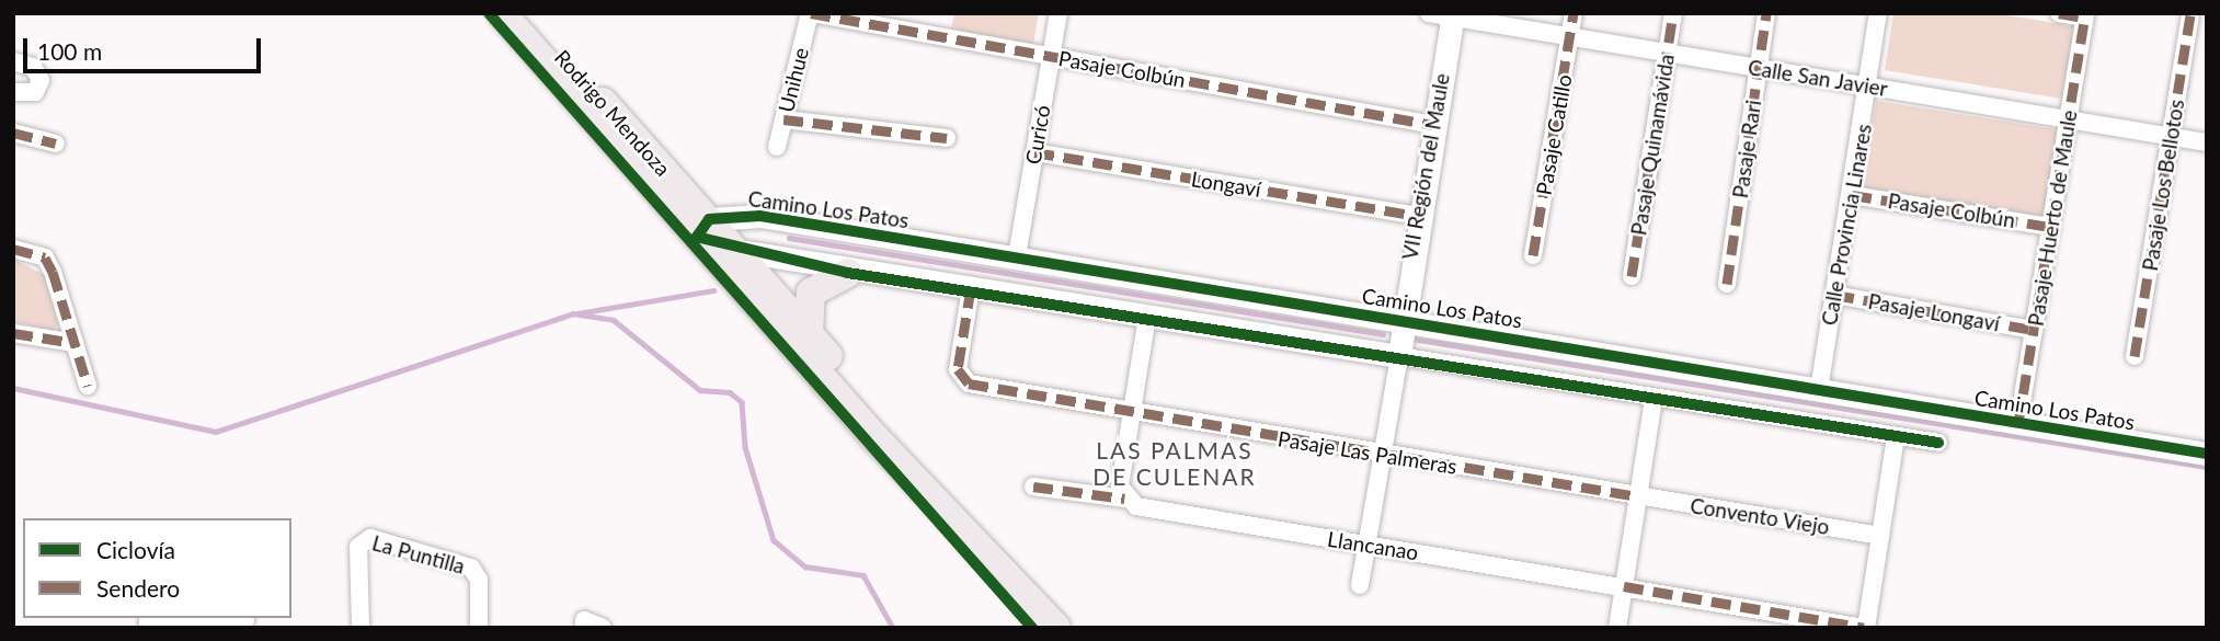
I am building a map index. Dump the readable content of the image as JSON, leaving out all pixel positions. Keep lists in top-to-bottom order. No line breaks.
{"streets":{"main road":["Rodrigo Mendoza"],"street":["Pasaje Colbún","Calle San Javier","Unihue","Curicó","Pasaje Catillo","Pasaje Quinamávida","Pasaje Rari","VII Región del Maule","Longaví","Pasaje Los Bellotos","Camino Los Patos","Pasaje Huerto de Maule","Calle Provincia Linares","Pasaje Longaví","Pasaje Las Palmeras","Convento Viejo","Llancanao","La Puntilla"]},"crossings":[["Pasaje Colbún","Unihue"],["Pasaje Colbún","Curicó"],["Pasaje Colbún","VII Región del Maule"],["Pasaje Colbún","Pasaje Huerto de Maule"],["Pasaje Colbún","Calle Provincia Linares"],["Calle San Javier","Pasaje Catillo"],["Calle San Javier","Pasaje Quinamávida"],["Calle San Javier","Pasaje Rari"],["Calle San Javier","VII Región del Maule"],["Calle San Javier","Pasaje Los Bellotos"],["Calle San Javier","Pasaje Huerto de Maule"],["Calle San Javier","Calle Provincia Linares"],["Rodrigo Mendoza","Camino Los Patos"],["Curicó","Longaví"],["Curicó","Camino Los Patos"],["VII Región del Maule","Longaví"],["VII Región del Maule","Camino Los Patos"],["Camino Los Patos","Pasaje Huerto de Maule"],["Camino Los Patos","Calle Provincia Linares"],["Pasaje Huerto de Maule","Pasaje Longaví"],["Calle Provincia Linares","Pasaje Longaví"],["Pasaje Las Palmeras","Convento Viejo"]],"districts":["LAS PALMAS DE CULENAR"],"legend":["Ciclovía","Sendero"],"scale_bar":"100 m"}
